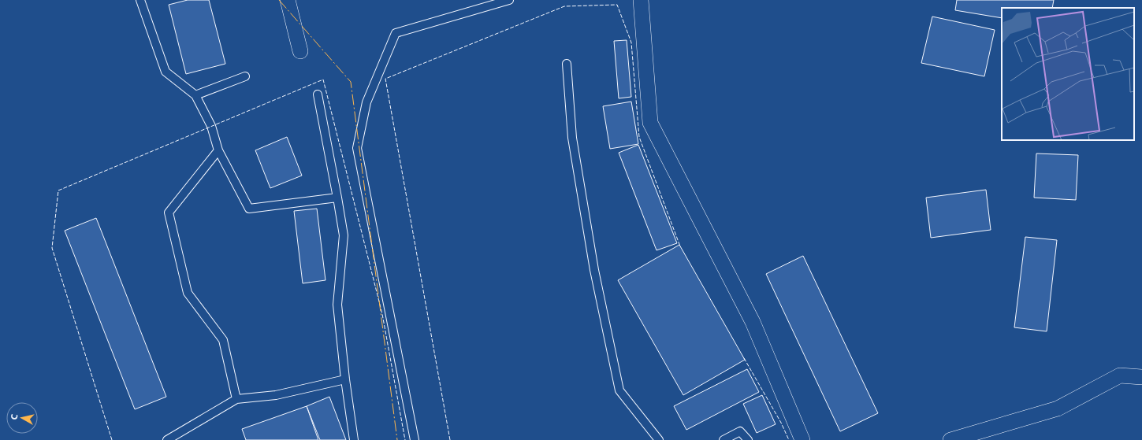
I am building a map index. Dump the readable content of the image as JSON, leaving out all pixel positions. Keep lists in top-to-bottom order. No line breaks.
{"north":"left"}
